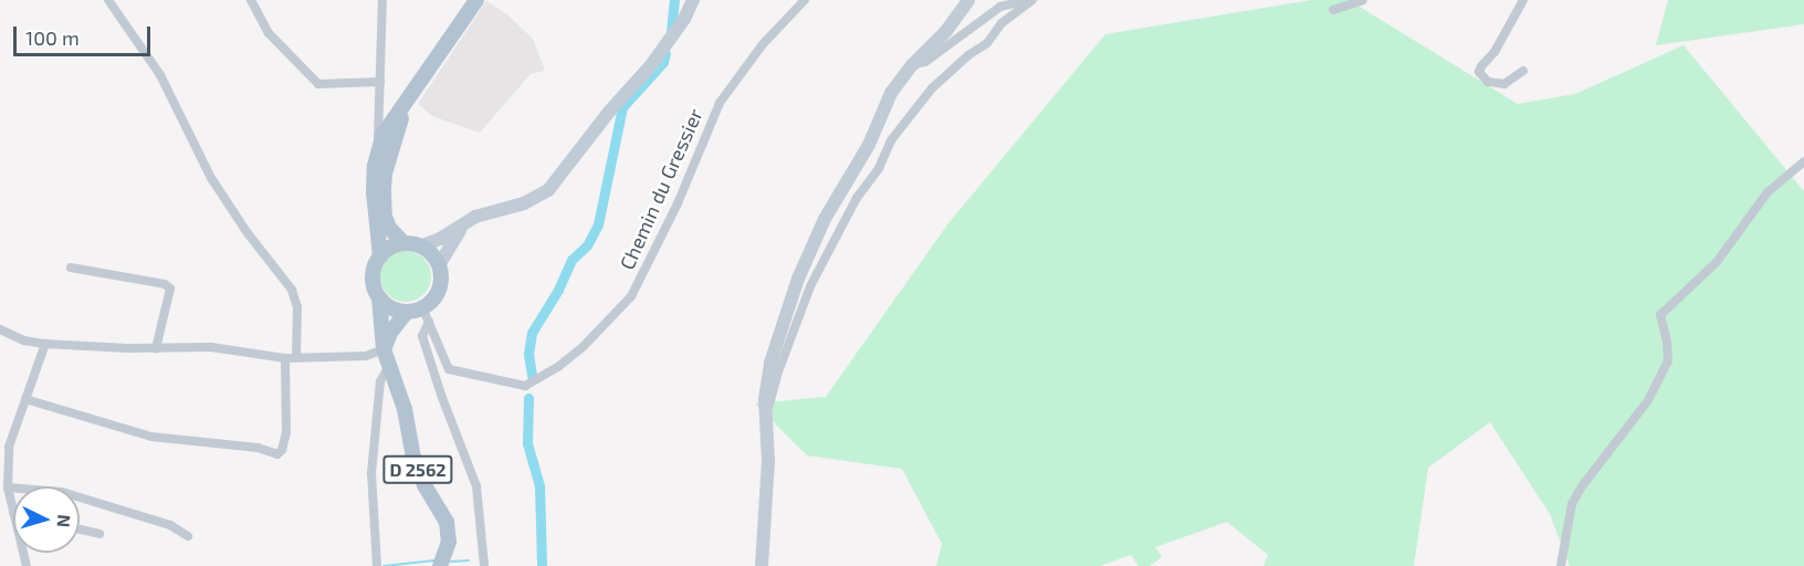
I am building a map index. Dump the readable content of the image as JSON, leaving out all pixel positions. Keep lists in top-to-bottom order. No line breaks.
{"streets":{"main road":["D 2562"],"street":["Chemin du Gressier"]},"crossings":[["Chemin du Gressier","D 2562"]],"scale_bar":"100 m","north":"right"}
